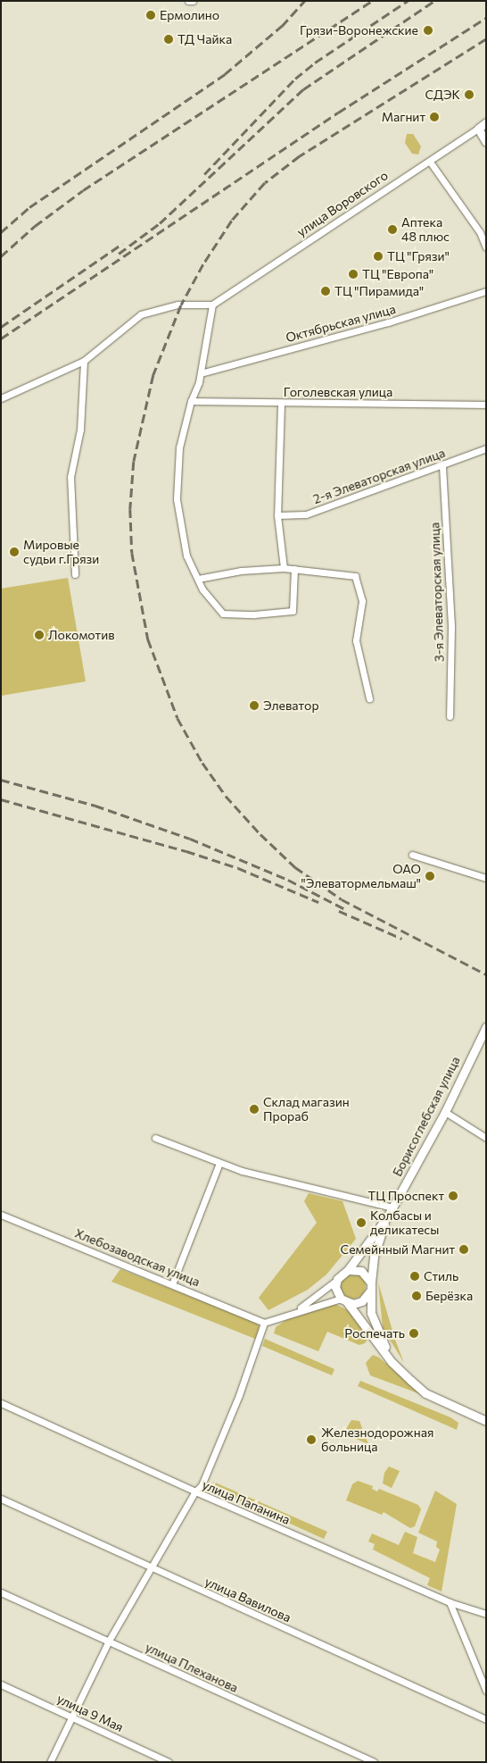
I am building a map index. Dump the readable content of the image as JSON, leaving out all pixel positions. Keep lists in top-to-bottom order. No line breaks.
{"streets":{"street":["улица Воровского","Октябрьская улица","Гоголевская улица","2-я Элеваторская улица","3-я Элеваторская улица","Борисоглебская улица","Хлебозаводская улица","улица Папанина","улица Вавилова","улица Плеханова","улица 9 Мая"]},"crossings":[["2-я Элеваторская улица","3-я Элеваторская улица"]],"places":["Ермолино","Грязи-Воронежские","ТД Чайка","СДЭК","Магнит","Аптека 48 плюс","ТЦ \"Грязи\"","ТЦ \"Европа\"","ТЦ \"Пирамида\"","Мировые судьи г.Грязи","Локомотив","Элеватор","ОАО \"Элеватормельмаш\"","Склад магазин Прораб","ТЦ Проспект","Колбасы и деликатесы","Семейнный Магнит","Стиль","Берёзка","Роспечать","Железнодорожная больница"]}
